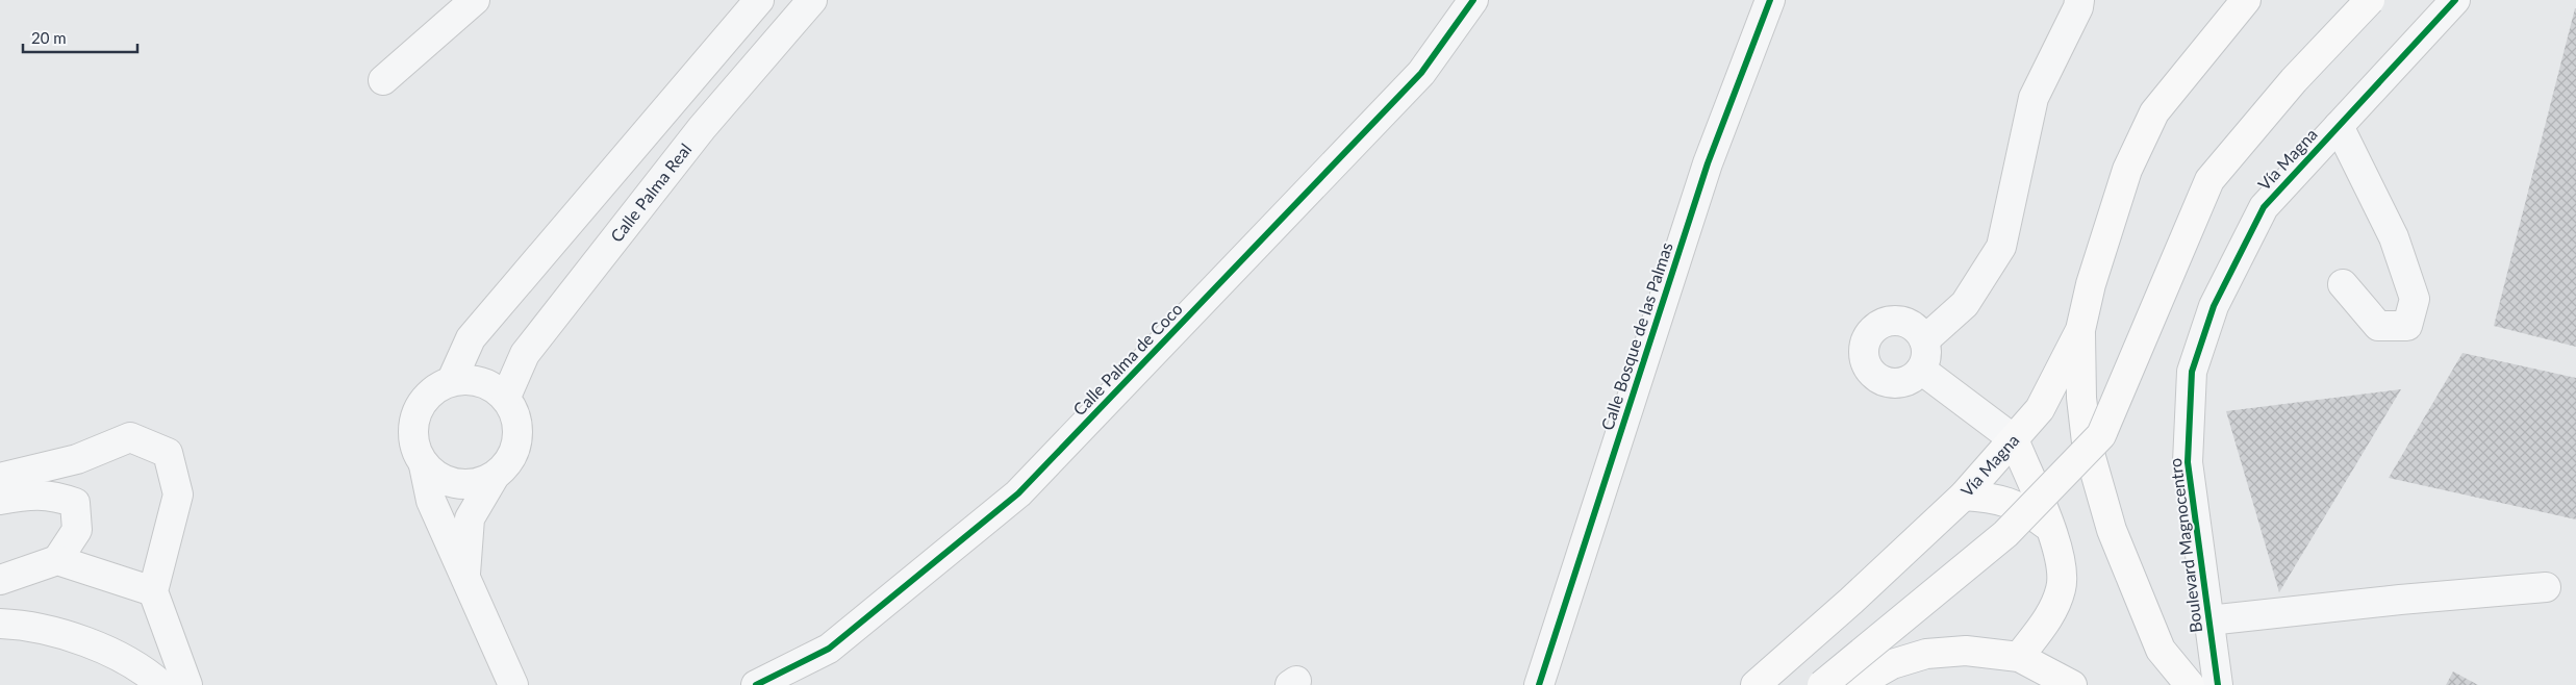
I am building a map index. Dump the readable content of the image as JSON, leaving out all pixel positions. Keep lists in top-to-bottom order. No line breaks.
{"streets":{"main road":["Vía Magna"],"street":["Calle Palma Real","Calle Bosque de las Palmas","Calle Palma de Coco","Boulevard Magnocentro"]},"crossings":[["Vía Magna","Boulevard Magnocentro"]],"scale_bar":"20 m"}
